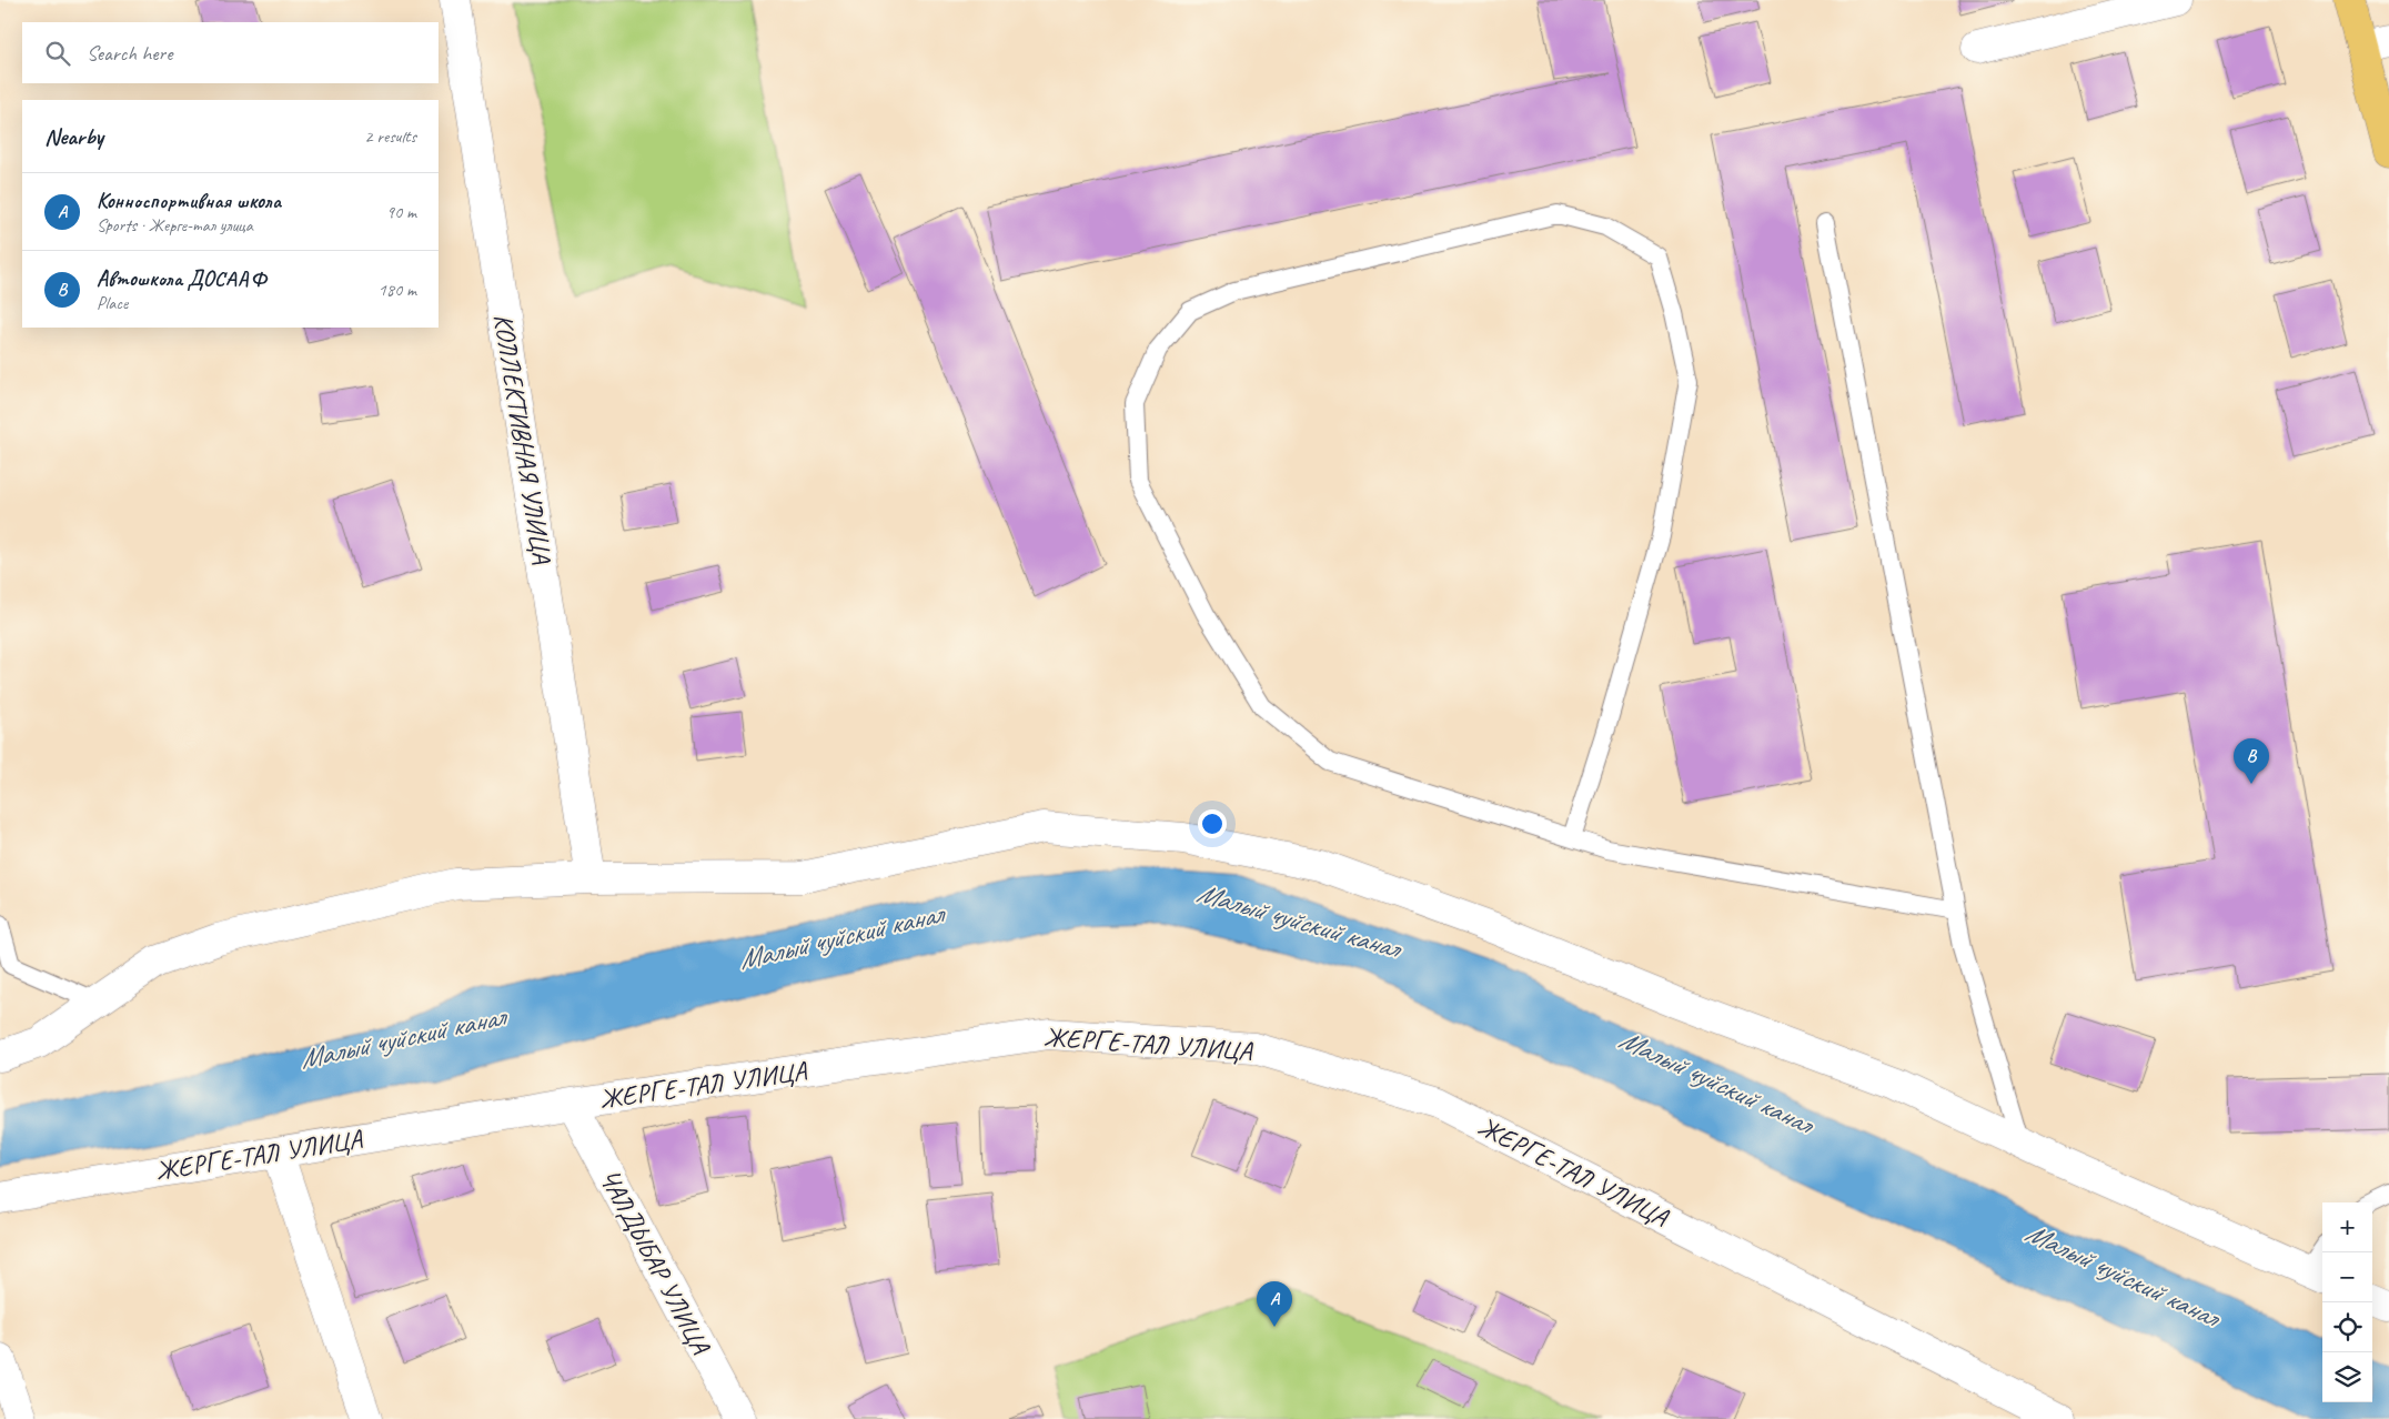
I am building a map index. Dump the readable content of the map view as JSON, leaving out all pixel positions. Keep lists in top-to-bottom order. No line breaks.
{"streets":{"street":["КОЛЛЕКТИВНАЯ УЛИЦА","ЖЕРГЕ-ТАЛ УЛИЦА","ЧАЛДЫБАР УЛИЦА"]},"crossings":[["ЖЕРГЕ-ТАЛ УЛИЦА","ЧАЛДЫБАР УЛИЦА"]],"water":["Малый чуйский канал"],"page":{"search":"Search here","heading":["Nearby","2 results"],"list":[{"mark":"A","name":"Конноспортивная школа","note":"Sports · Жерге-тал улица","value":"90 m"},{"mark":"B","name":"Автошкола ДОСААФ","note":"Place","value":"180 m"}],"pins":["B","A"],"map_buttons":["+","−"]}}
